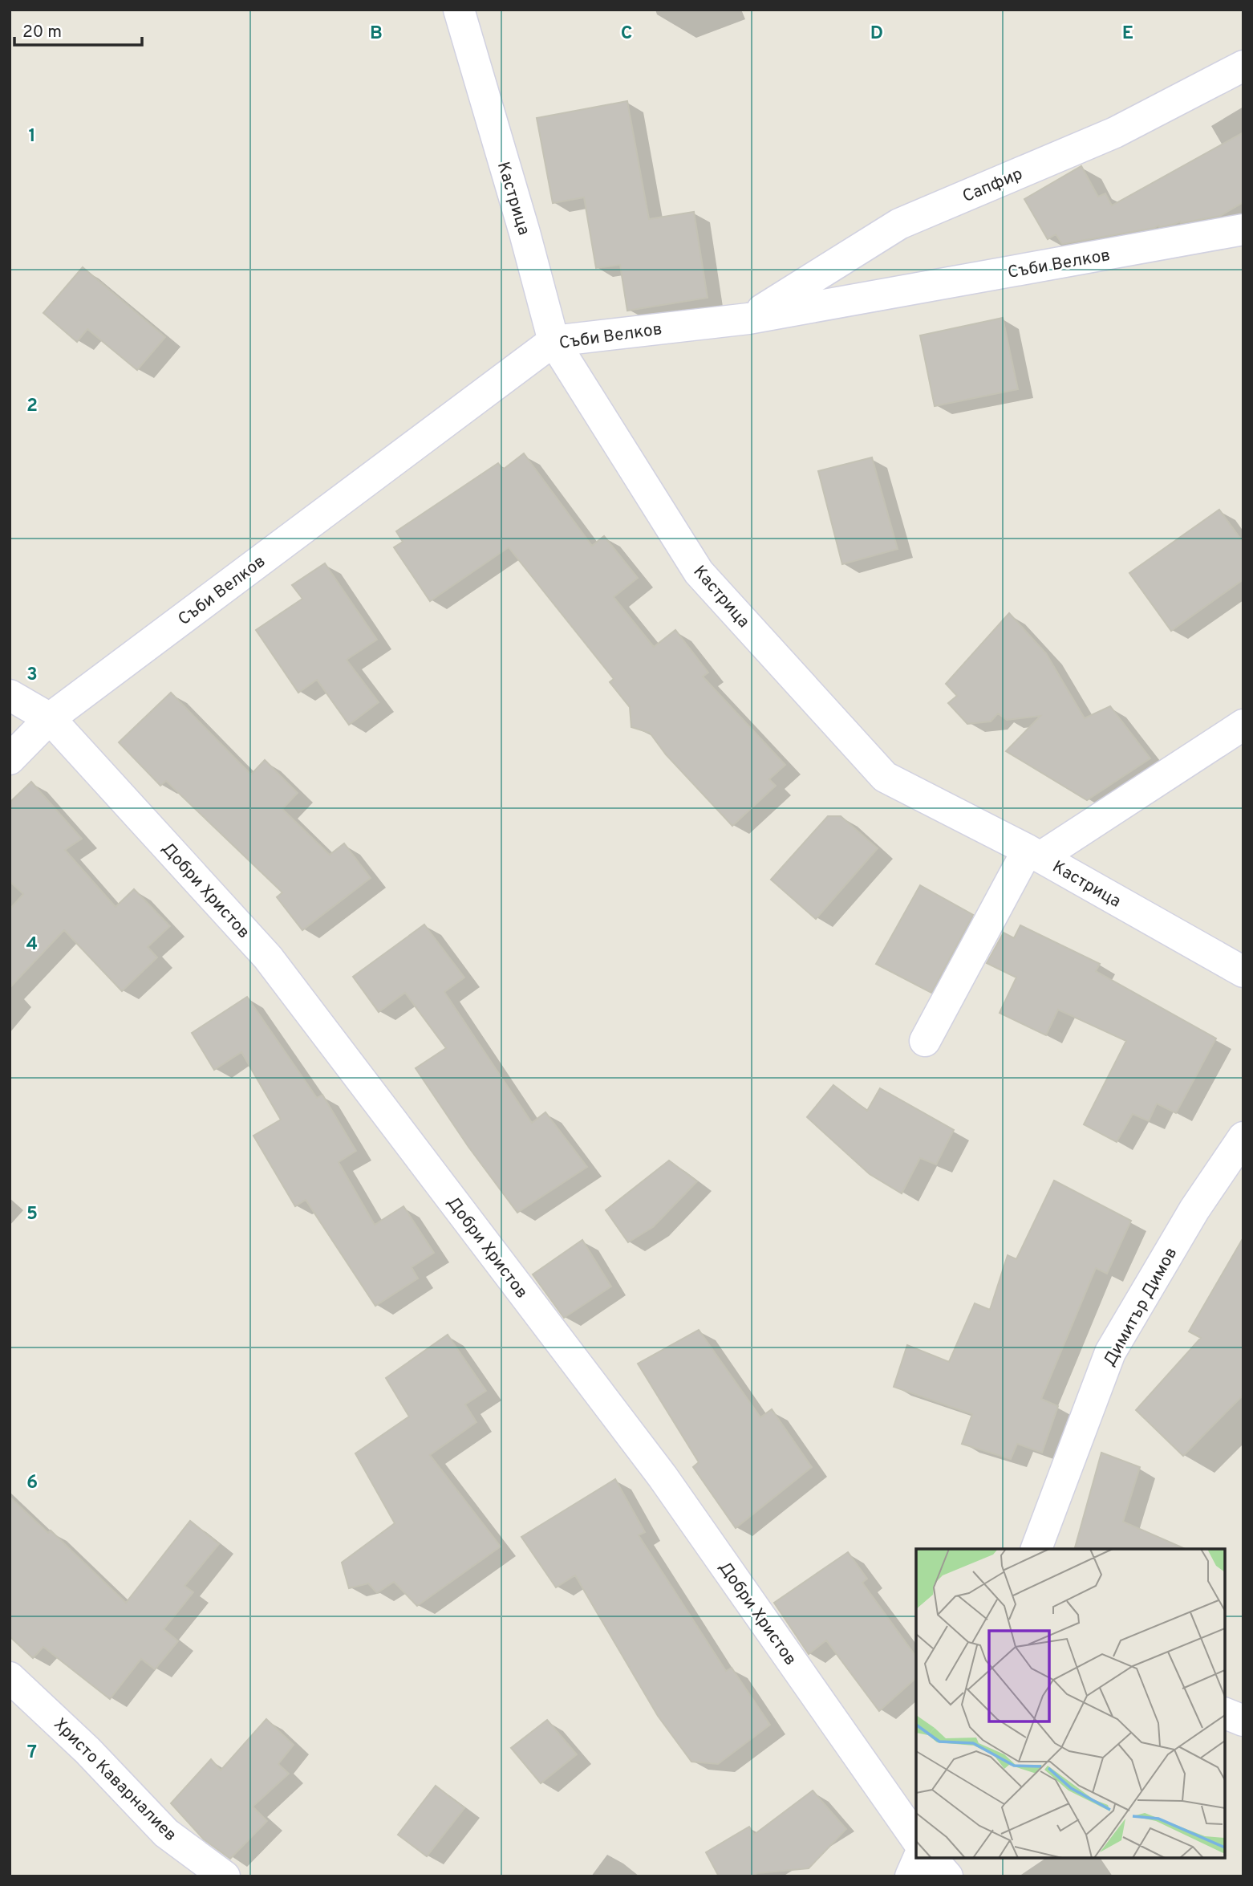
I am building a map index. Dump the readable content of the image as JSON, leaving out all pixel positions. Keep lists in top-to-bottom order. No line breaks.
{"streets":{"street":["Сапфир","Кастрица","Съби Велков","Добри Христов","Димитър Димов","Христо Каварналиев"]},"crossings":[["Сапфир","Съби Велков"],["Кастрица","Съби Велков"],["Съби Велков","Добри Христов"]],"scale_bar":"20 m","grid":{"columns":["B","C","D","E"],"rows":["1","2","3","4","5","6","7"]}}
